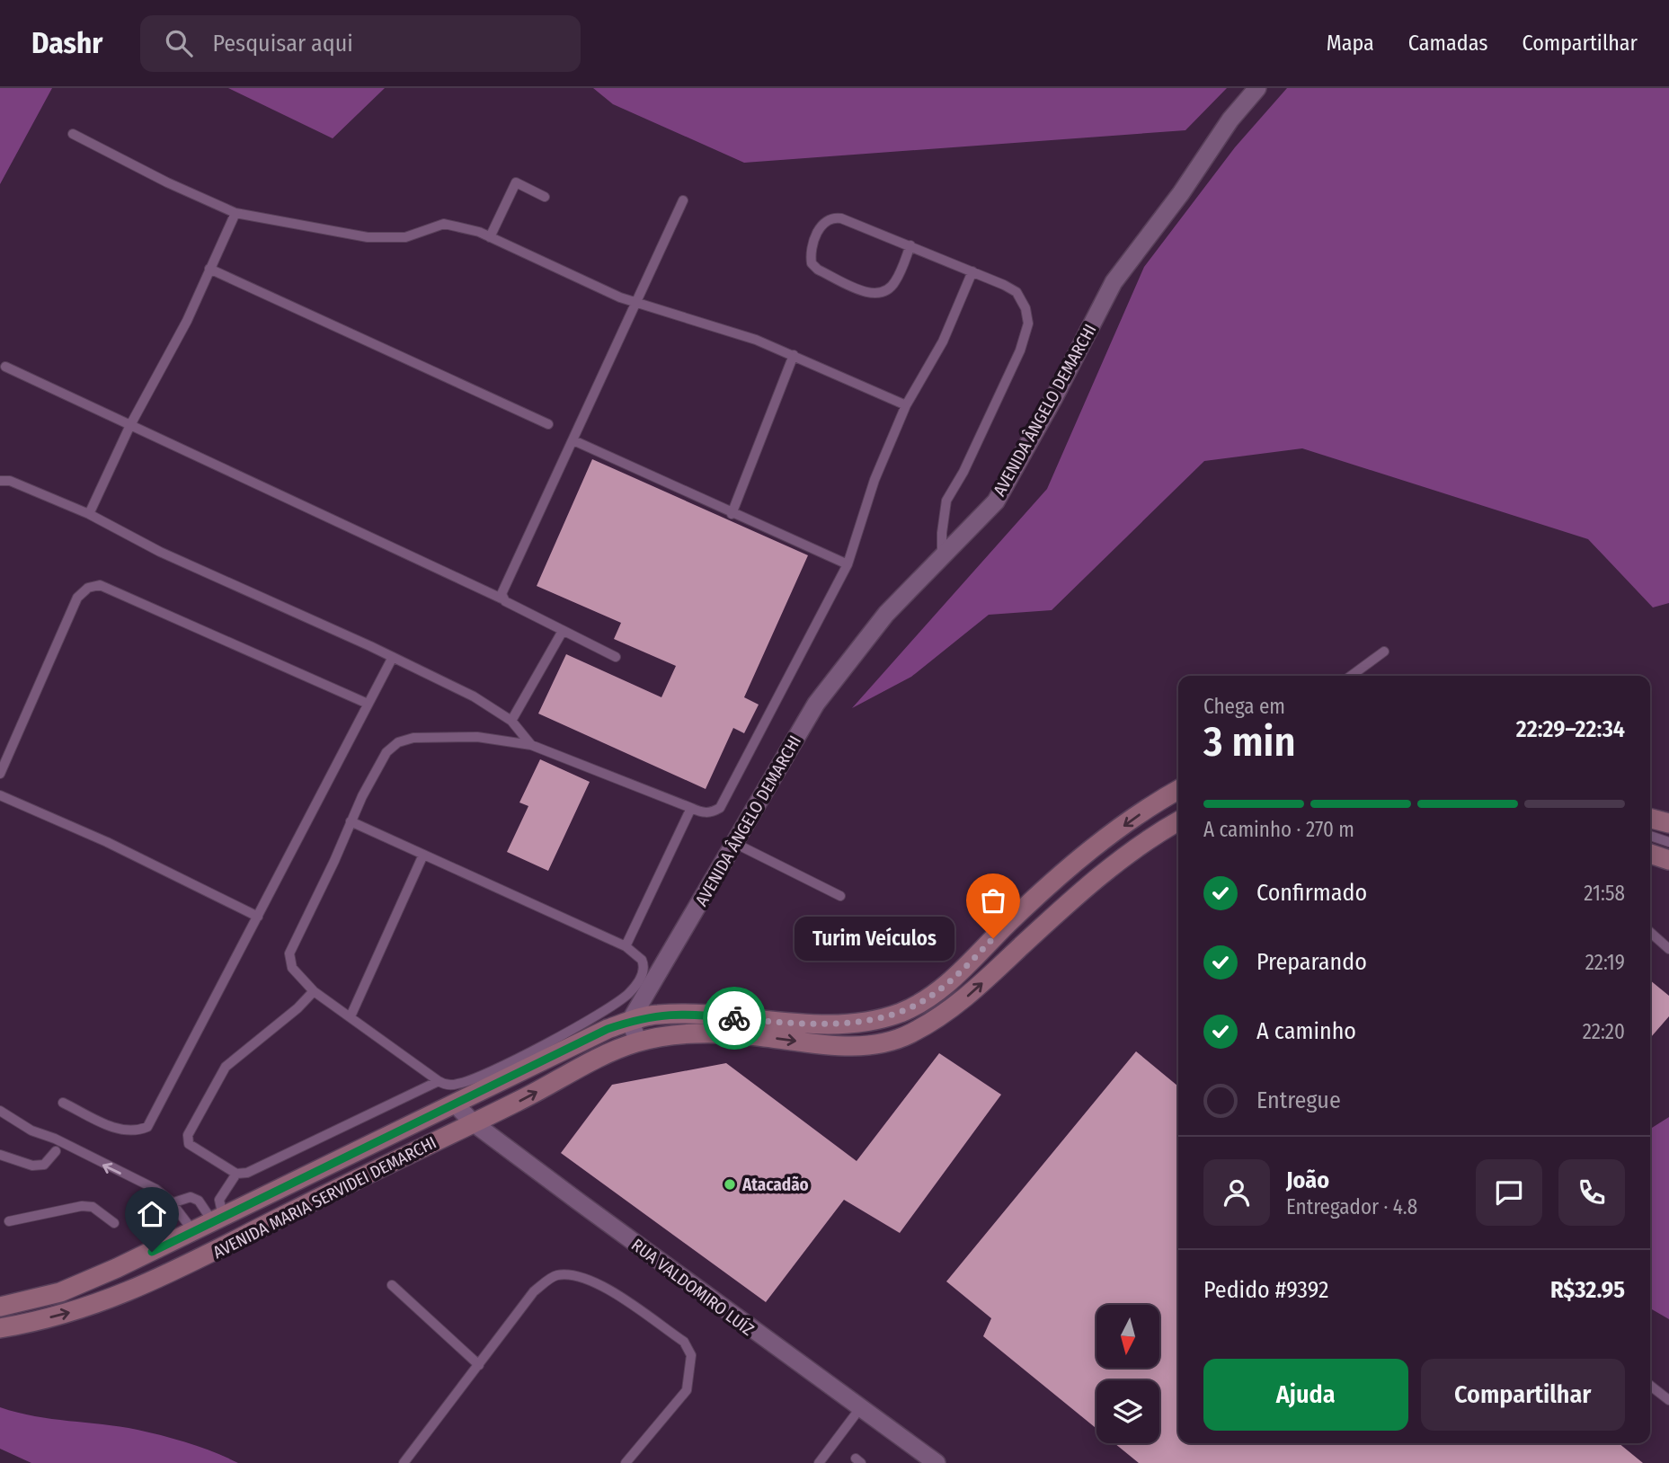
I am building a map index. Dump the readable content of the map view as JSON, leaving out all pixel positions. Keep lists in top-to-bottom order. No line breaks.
{"streets":{"main road":["AVENIDA MARIA SERVIDEI DEMARCHI"],"street":["AVENIDA ÂNGELO DEMARCHI","RUA VALDOMIRO LUÍZ"]},"crossings":[["AVENIDA ÂNGELO DEMARCHI","AVENIDA MARIA SERVIDEI DEMARCHI"],["AVENIDA MARIA SERVIDEI DEMARCHI","RUA VALDOMIRO LUÍZ"]],"places":["Turim Veículos","Atacadão"],"north":"bottom","page":{"header":"Dashr","search":"Pesquisar aqui","nav":["Mapa","Camadas","Compartilhar"],"heading":["3 min","Chega em","22:29–22:34"],"panel":["João","Entregador · 4.8","Pedido #9392","R$32.95"],"bar":"A caminho · 270 m","list":[["Confirmado","21:58"],["Preparando","22:19"],["A caminho","22:20"],"Entregue"],"bubble":"Turim Veículos","buttons":["Ajuda","Compartilhar"]}}
